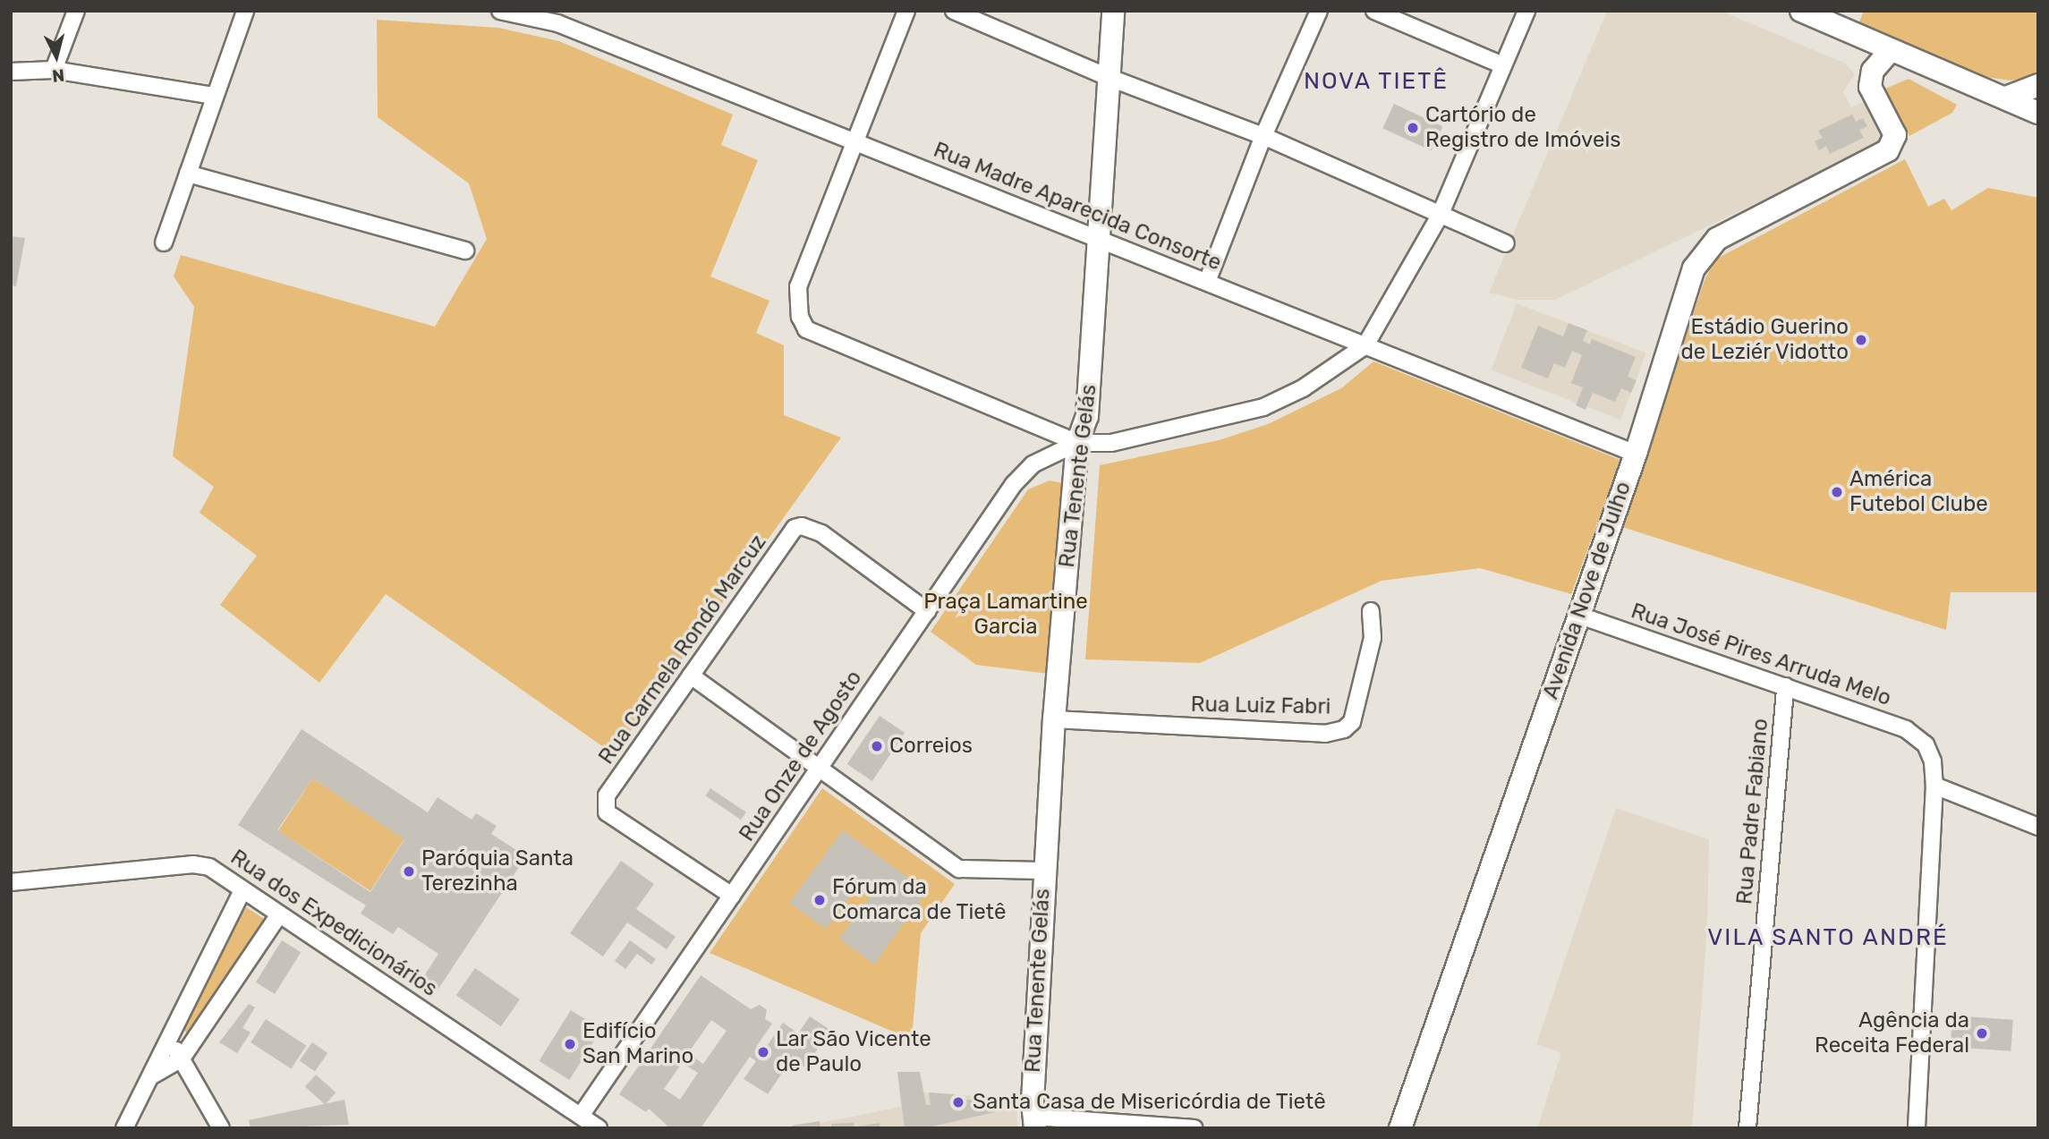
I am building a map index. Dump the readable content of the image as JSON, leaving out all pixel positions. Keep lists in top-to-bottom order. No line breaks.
{"streets":{"street":["Rua Madre Aparecida Consorte","Rua Tenente Gelás","Avenida Nove de Julho","Rua Carmela Rondó Marcuz","Rua José Pires Arruda Melo","Rua Luiz Fabri","Rua Onze de Agosto","Rua Padre Fabiano","Rua dos Expedicionários"]},"crossings":[["Rua Madre Aparecida Consorte","Rua Tenente Gelás"],["Rua Madre Aparecida Consorte","Avenida Nove de Julho"],["Rua Tenente Gelás","Rua Luiz Fabri"],["Rua Tenente Gelás","Rua Onze de Agosto"],["Avenida Nove de Julho","Rua José Pires Arruda Melo"],["Rua Carmela Rondó Marcuz","Rua Onze de Agosto"],["Rua José Pires Arruda Melo","Rua Padre Fabiano"],["Rua Onze de Agosto","Rua dos Expedicionários"]],"districts":["NOVA TIETÊ","VILA SANTO ANDRÉ"],"parks":["Praça Lamartine Garcia"],"places":["Cartório de Registro de Imóveis","Estádio Guerino de Leziér Vidotto","América Futebol Clube","Correios","Paróquia Santa Terezinha","Fórum da Comarca de Tietê","Agência da Receita Federal","Edifício San Marino","Lar São Vicente de Paulo","Santa Casa de Misericórdia de Tietê"],"north":"bottom"}
